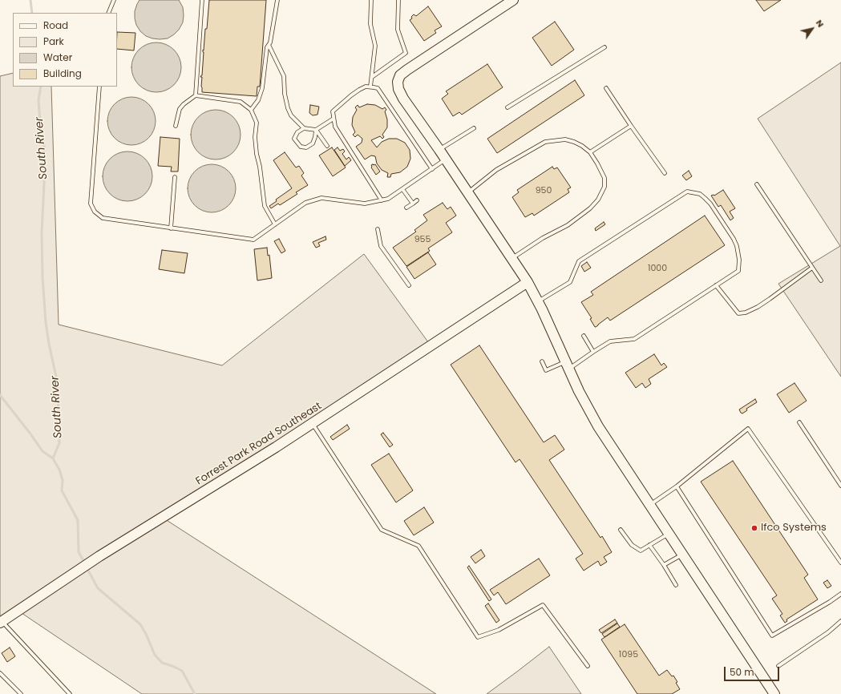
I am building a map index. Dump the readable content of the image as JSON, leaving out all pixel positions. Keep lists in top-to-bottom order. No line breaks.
{"streets":{"street":["Forrest Park Road Southeast"]},"water":["South River"],"places":["Ifco Systems"],"house_numbers":["950","955","1000","1095"],"legend":["Road","Park","Water","Building"],"scale_bar":"50 m","north":"top right"}
